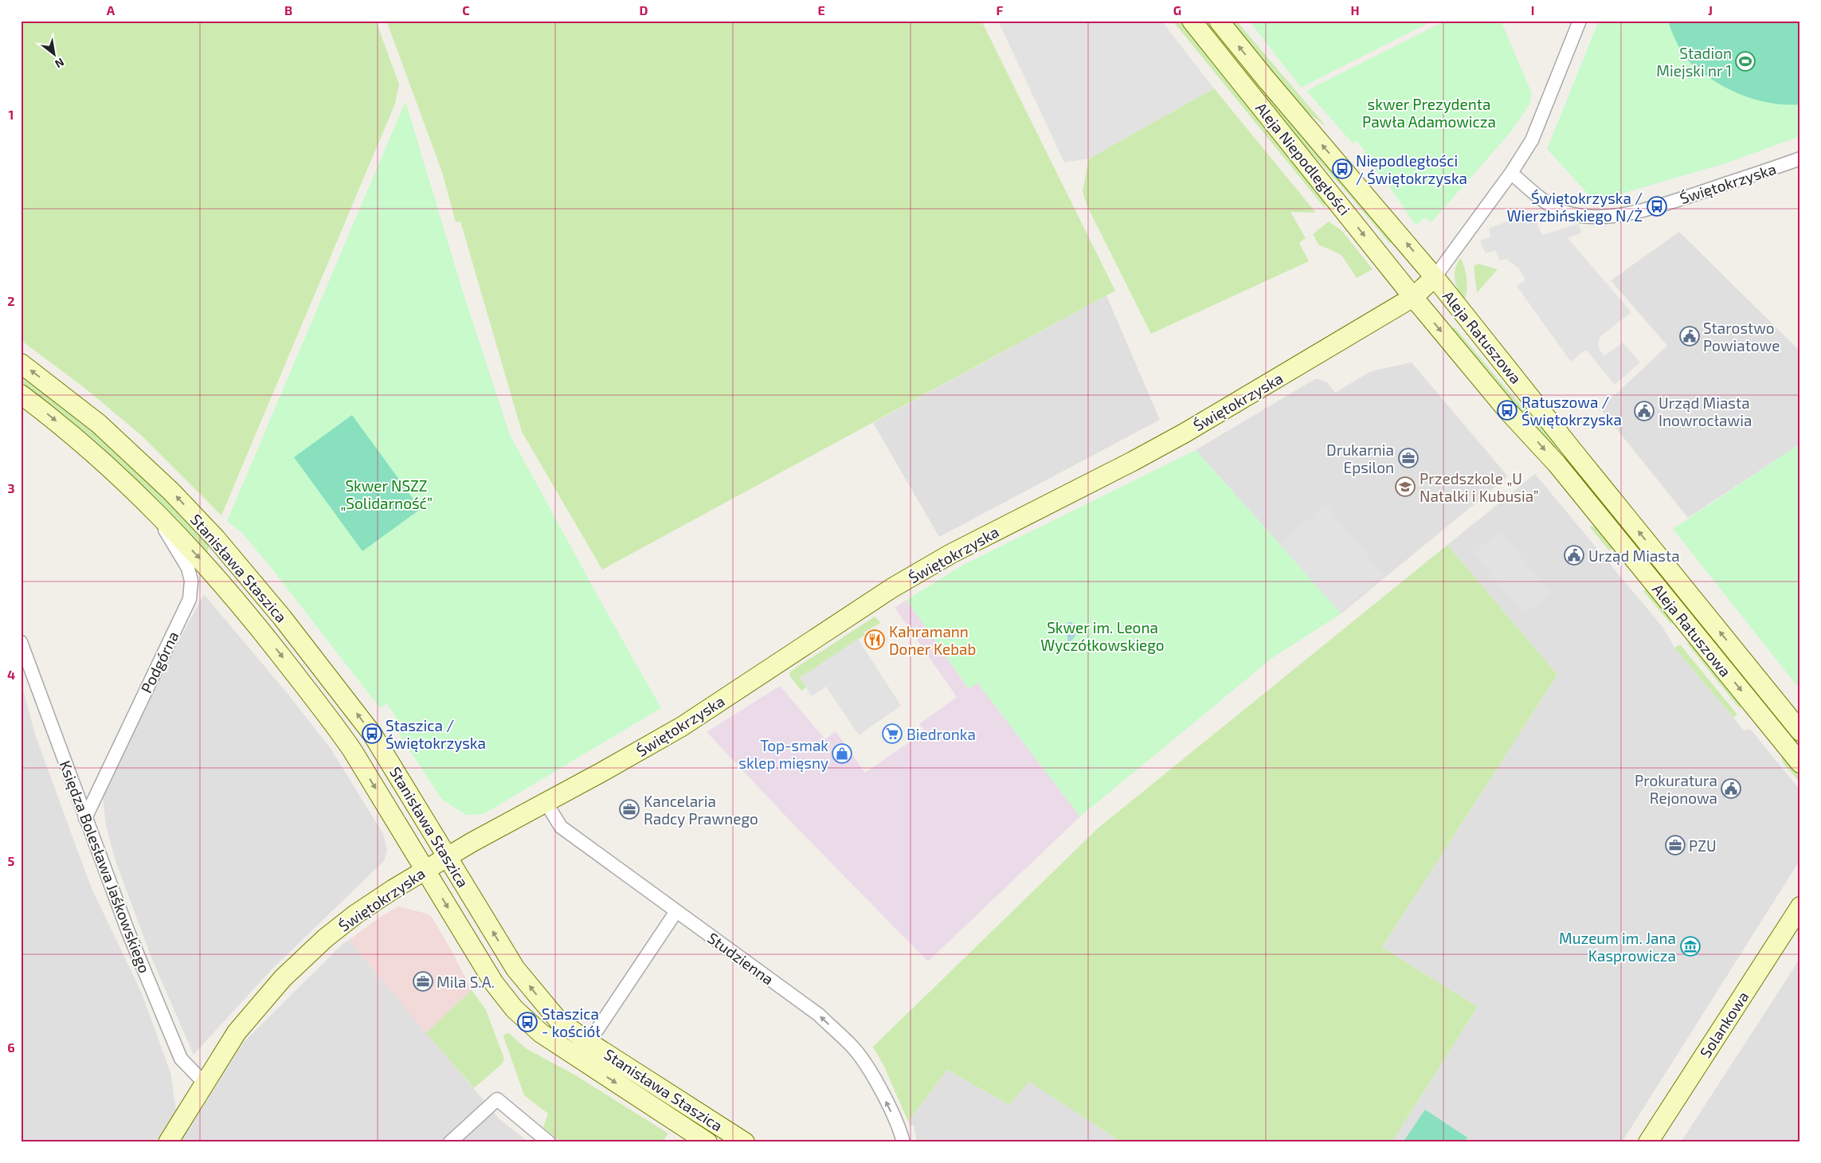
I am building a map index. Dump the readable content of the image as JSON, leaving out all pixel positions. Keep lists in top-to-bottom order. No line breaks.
{"streets":{"street":["Aleja Niepodległości","Świętokrzyska","Aleja Ratuszowa","Stanisława Staszica","Podgórna","Księdza Bolesława Jaśkowskiego","Studzienna","Solankowa"]},"crossings":[["Aleja Niepodległości","Świętokrzyska"],["Aleja Niepodległości","Aleja Ratuszowa"],["Świętokrzyska","Aleja Ratuszowa"],["Świętokrzyska","Stanisława Staszica"],["Świętokrzyska","Księdza Bolesława Jaśkowskiego"],["Świętokrzyska","Studzienna"],["Stanisława Staszica","Podgórna"],["Podgórna","Księdza Bolesława Jaśkowskiego"]],"one_way":["Studzienna"],"parks":["skwer Prezydenta Pawła Adamowicza","Skwer NSZZ „Solidarność”","Skwer im. Leona Wyczółkowskiego"],"places":{"sports":["Stadion Miejski nr 1"],"bus stop":["Niepodległości / Świętokrzyska","Świętokrzyska / Wierzbińskiego N/Ż","Ratuszowa / Świętokrzyska","Staszica / Świętokrzyska","Staszica - kościół"],"public building":["Starostwo Powiatowe","Urząd Miasta Inowrocławia","Urząd Miasta","Prokuratura Rejonowa"],"office":["Drukarnia Epsilon","Kancelaria Radcy Prawnego","PZU","Mila S.A."],"school or university":["Przedszkole „U Natalki i Kubusia”"],"restaurant":["Kahramann Doner Kebab"],"supermarket":["Biedronka"],"shop":["Top-smak sklep mięsny"],"museum":["Muzeum im. Jana Kasprowicza"]},"north":"bottom right","grid":{"columns":["A","B","C","D","E","F","G","H","I","J"],"rows":["1","2","3","4","5","6"]}}
